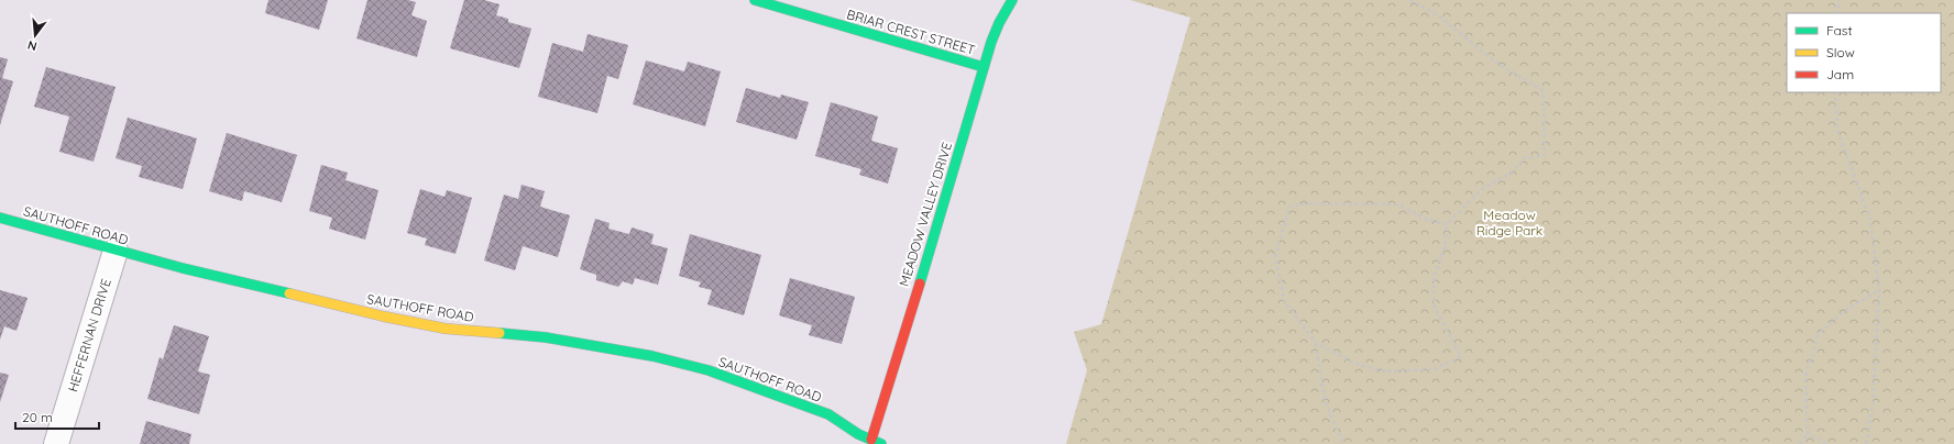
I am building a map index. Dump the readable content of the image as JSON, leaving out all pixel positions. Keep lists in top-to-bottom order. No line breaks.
{"streets":{"street":["BRIAR CREST STREET","MEADOW VALLEY DRIVE","SAUTHOFF ROAD","HEFFERNAN DRIVE"]},"crossings":[["BRIAR CREST STREET","MEADOW VALLEY DRIVE"],["MEADOW VALLEY DRIVE","SAUTHOFF ROAD"],["SAUTHOFF ROAD","HEFFERNAN DRIVE"]],"parks":["Meadow Ridge Park"],"legend":["Fast","Slow","Jam"],"scale_bar":"20 m","north":"bottom"}
